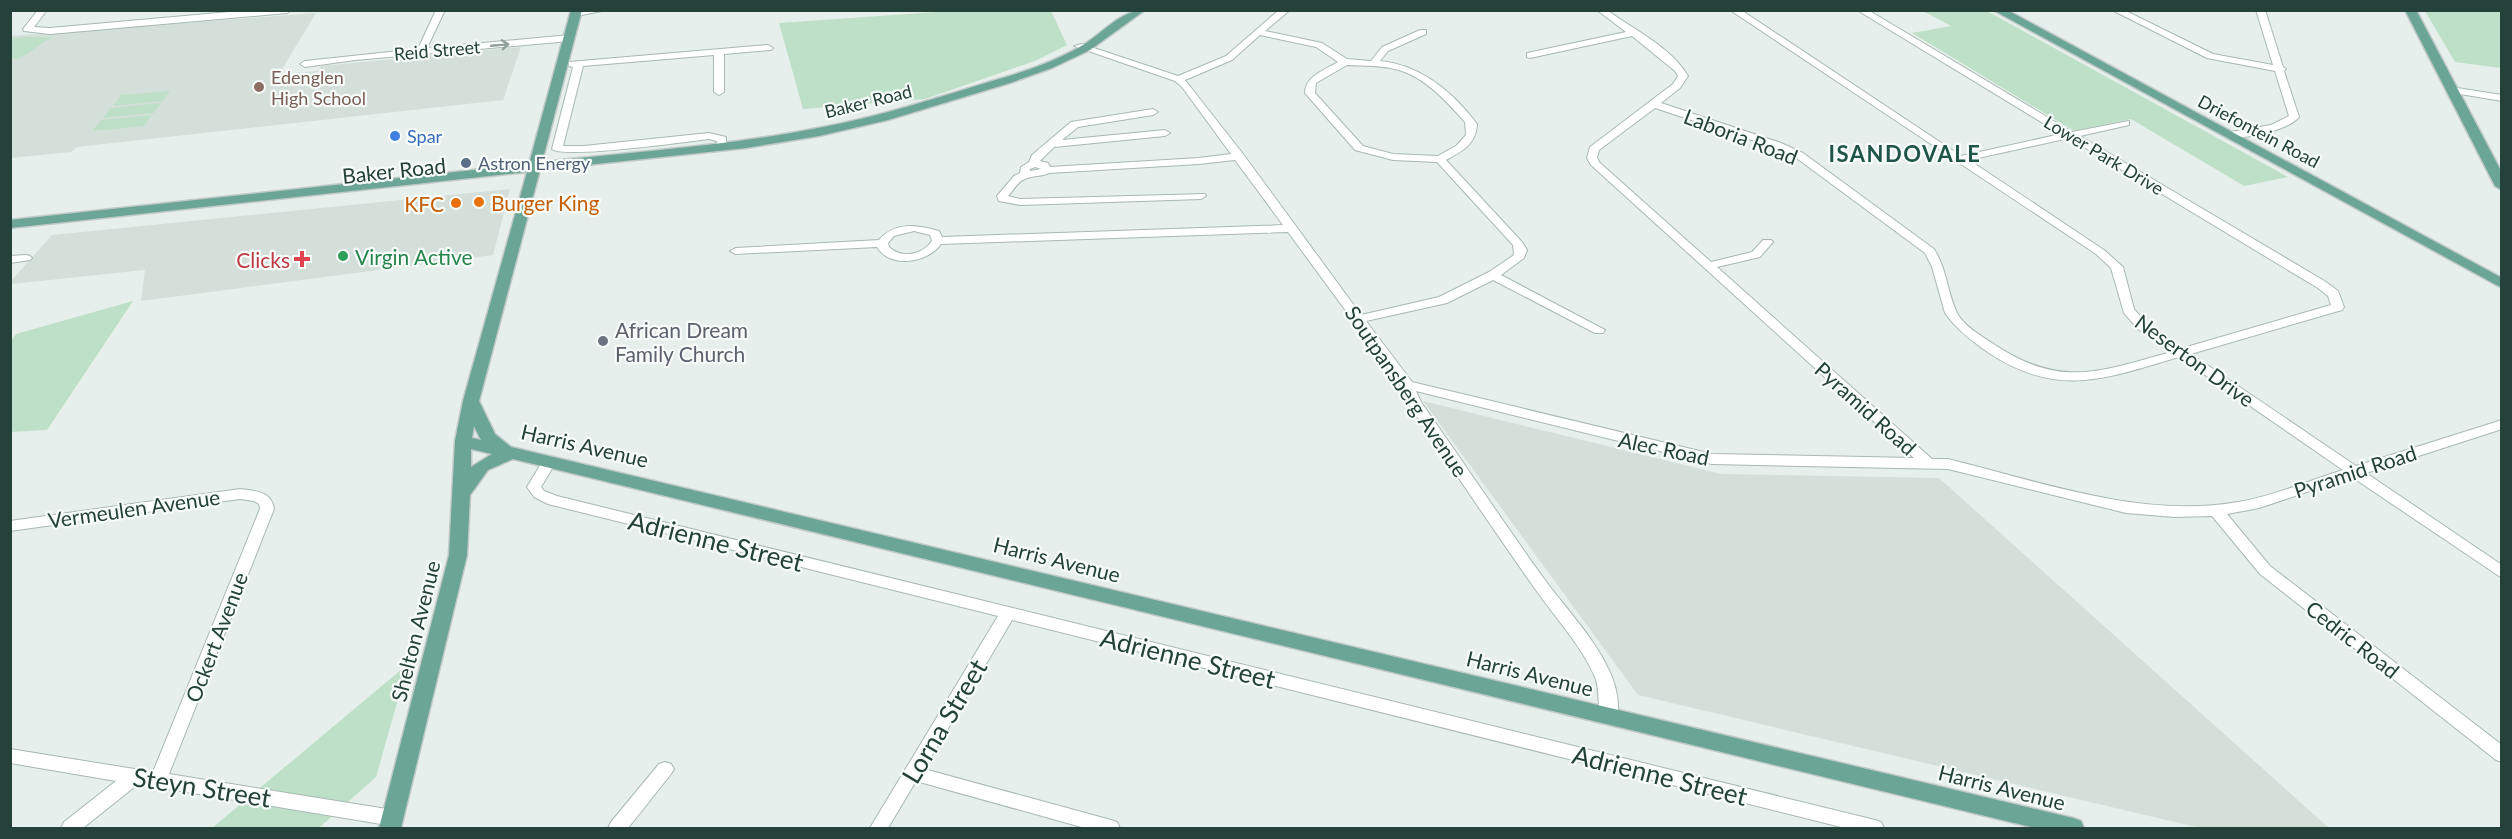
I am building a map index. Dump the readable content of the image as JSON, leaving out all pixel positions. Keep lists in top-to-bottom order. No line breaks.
{"streets":{"main road":["Baker Road","Driefontein Road","Harris Avenue","Shelton Avenue"],"street":["Reid Street","Laboria Road","Lower Park Drive","Neserton Drive","Soutpansberg Avenue","Pyramid Road","Alec Road","Vermeulen Avenue","Adrienne Street","Ockert Avenue","Cedric Road","Lorna Street","Steyn Street"]},"crossings":[["Laboria Road","Lower Park Drive"],["Laboria Road","Neserton Drive"],["Laboria Road","Pyramid Road"],["Neserton Drive","Pyramid Road"],["Soutpansberg Avenue","Harris Avenue"],["Soutpansberg Avenue","Alec Road"],["Pyramid Road","Alec Road"],["Pyramid Road","Cedric Road"],["Harris Avenue","Adrienne Street"],["Harris Avenue","Shelton Avenue"],["Vermeulen Avenue","Ockert Avenue"],["Adrienne Street","Lorna Street"],["Shelton Avenue","Steyn Street"],["Ockert Avenue","Steyn Street"]],"one_way":["Reid Street"],"districts":["ISANDOVALE"],"places":{"other":["Edenglen High School","Spar","Astron Energy","Burger King","KFC","Virgin Active","African Dream Family Church"],"health":["Clicks"]}}
